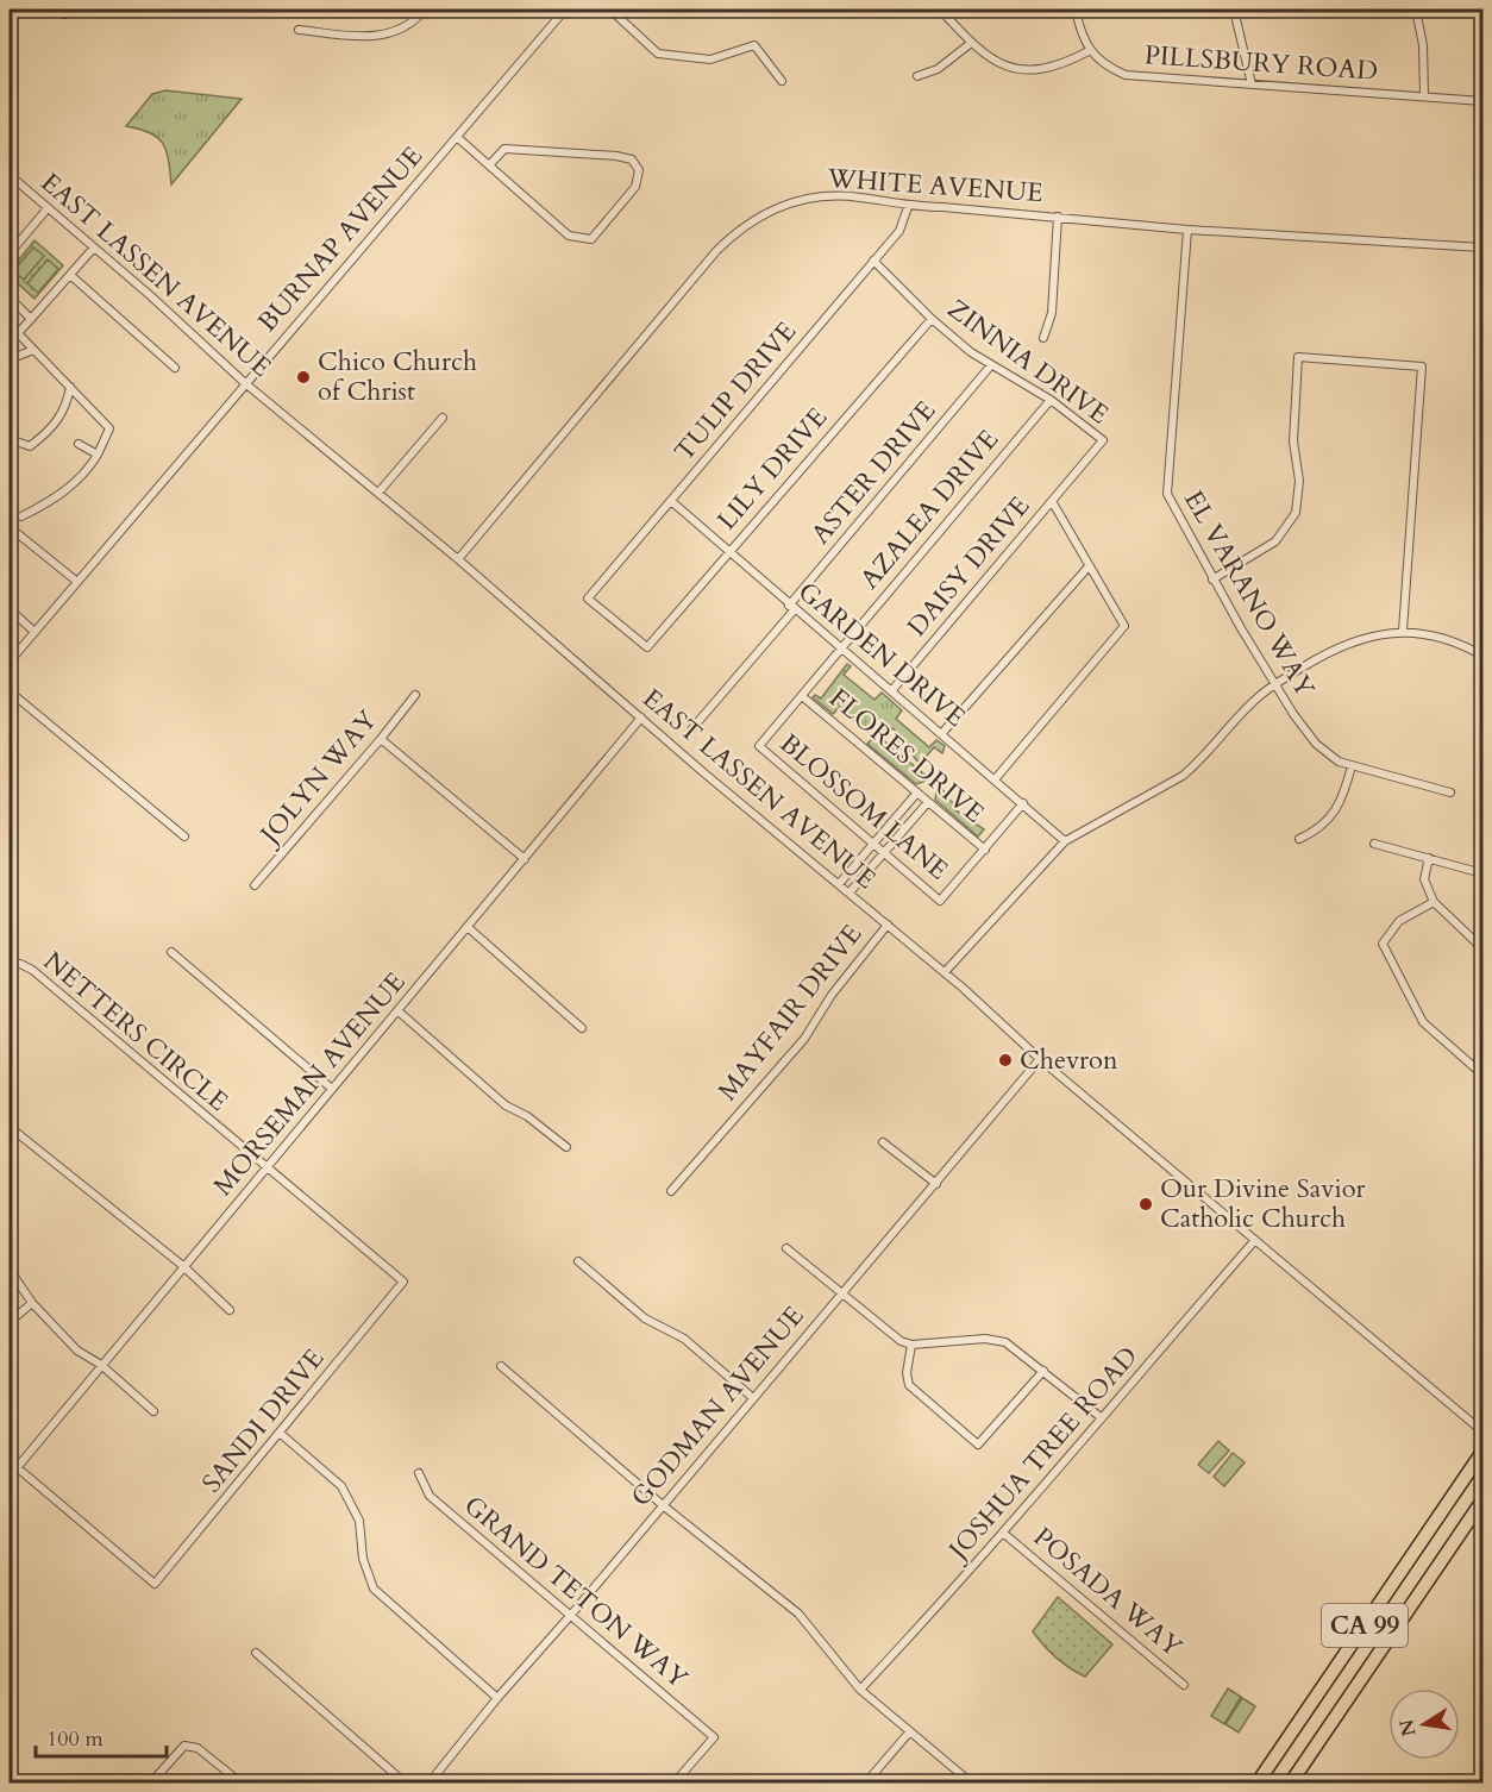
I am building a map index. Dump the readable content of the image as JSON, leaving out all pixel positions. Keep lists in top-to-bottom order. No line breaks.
{"streets":{"highway":["CA 99"],"street":["PILLSBURY ROAD","WHITE AVENUE","BURNAP AVENUE","EAST LASSEN AVENUE","ZINNIA DRIVE","TULIP DRIVE","LILY DRIVE","ASTER DRIVE","AZALEA DRIVE","DAISY DRIVE","EL VARANO WAY","GARDEN DRIVE","FLORES DRIVE","JOLYN WAY","BLOSSOM LANE","MAYFAIR DRIVE","NETTERS CIRCLE","MORSEMAN AVENUE","GODMAN AVENUE","SANDI DRIVE","JOSHUA TREE ROAD","GRAND TETON WAY","POSADA WAY"]},"crossings":[["WHITE AVENUE","EAST LASSEN AVENUE"],["WHITE AVENUE","TULIP DRIVE"],["WHITE AVENUE","EL VARANO WAY"],["BURNAP AVENUE","EAST LASSEN AVENUE"],["EAST LASSEN AVENUE","MAYFAIR DRIVE"],["EAST LASSEN AVENUE","MORSEMAN AVENUE"],["EAST LASSEN AVENUE","GODMAN AVENUE"],["EAST LASSEN AVENUE","JOSHUA TREE ROAD"],["ZINNIA DRIVE","TULIP DRIVE"],["ZINNIA DRIVE","LILY DRIVE"],["ZINNIA DRIVE","ASTER DRIVE"],["ZINNIA DRIVE","AZALEA DRIVE"],["ZINNIA DRIVE","DAISY DRIVE"],["TULIP DRIVE","LILY DRIVE"],["TULIP DRIVE","GARDEN DRIVE"],["LILY DRIVE","GARDEN DRIVE"],["ASTER DRIVE","GARDEN DRIVE"],["AZALEA DRIVE","GARDEN DRIVE"],["AZALEA DRIVE","FLORES DRIVE"],["AZALEA DRIVE","BLOSSOM LANE"],["DAISY DRIVE","GARDEN DRIVE"],["FLORES DRIVE","BLOSSOM LANE"],["NETTERS CIRCLE","MORSEMAN AVENUE"],["NETTERS CIRCLE","SANDI DRIVE"],["MORSEMAN AVENUE","SANDI DRIVE"],["GODMAN AVENUE","GRAND TETON WAY"],["JOSHUA TREE ROAD","POSADA WAY"]],"places":["Chico Church of Christ","Chevron","Our Divine Savior Catholic Church"],"scale_bar":"100 m","north":"left"}
